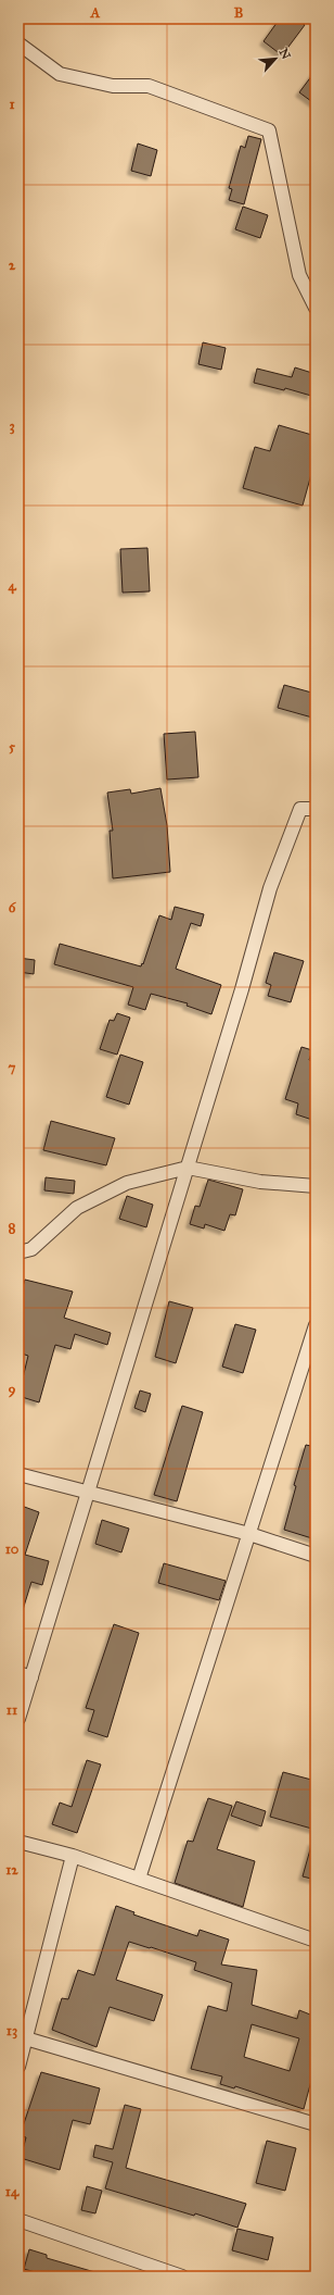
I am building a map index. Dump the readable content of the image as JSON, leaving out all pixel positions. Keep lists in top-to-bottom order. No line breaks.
{"north":"top right","grid":{"columns":["A","B"],"rows":["1","2","3","4","5","6","7","8","9","10","11","12","13","14"]}}
